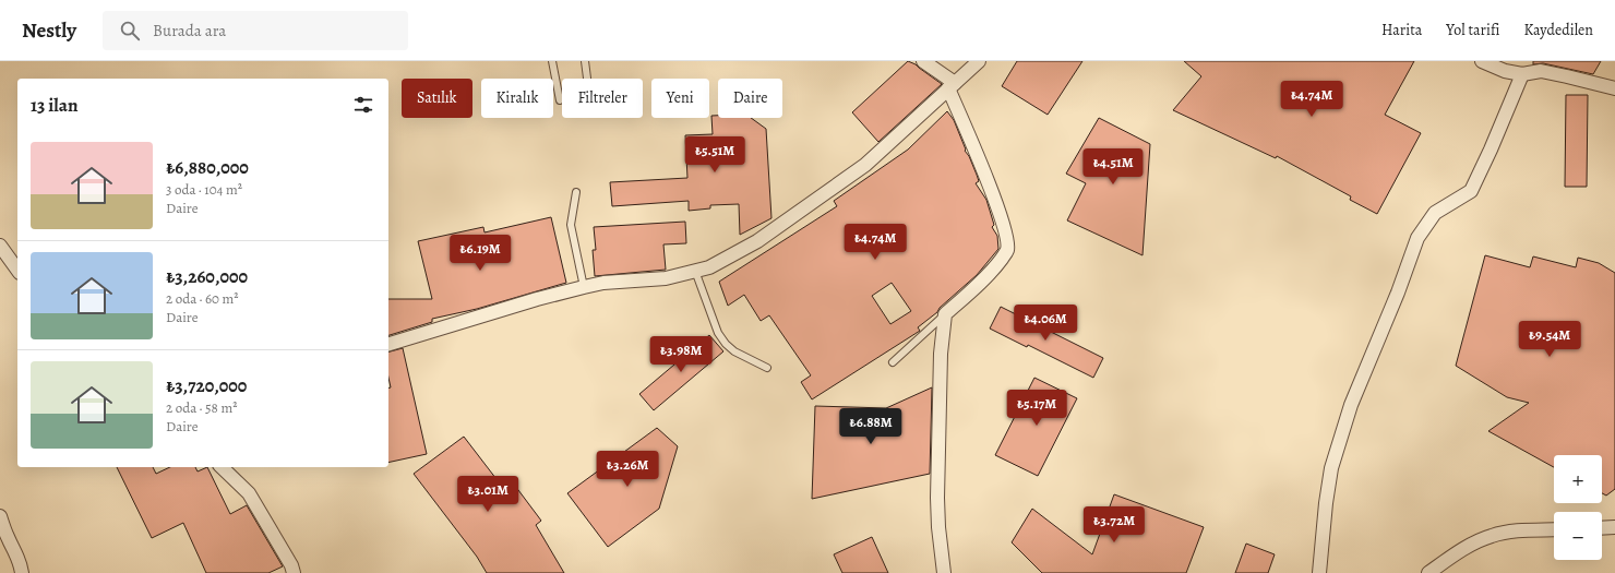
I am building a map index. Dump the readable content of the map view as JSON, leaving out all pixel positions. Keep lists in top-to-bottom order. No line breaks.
{"page":{"header":"Nestly","search":"Burada ara","nav":["Harita","Yol tarifi","Kaydedilen"],"chip":["Satılık","Kiralık","Filtreler","Yeni","Daire"],"heading":"13 ilan","price":["₺4.74M","₺5.51M","₺4.51M","₺4.74M","₺6.19M","₺4.06M","₺9.54M","₺3.98M","₺5.17M","₺6.88M","₺3.26M","₺3.01M","₺3.72M"],"list":[{"name":"₺6,880,000","note":"3 oda · 104 m² · Daire"},{"name":"₺3,260,000","note":"2 oda · 60 m² · Daire"},{"name":"₺3,720,000","note":"2 oda · 58 m² · Daire"}],"map_buttons":["+","−"]}}
